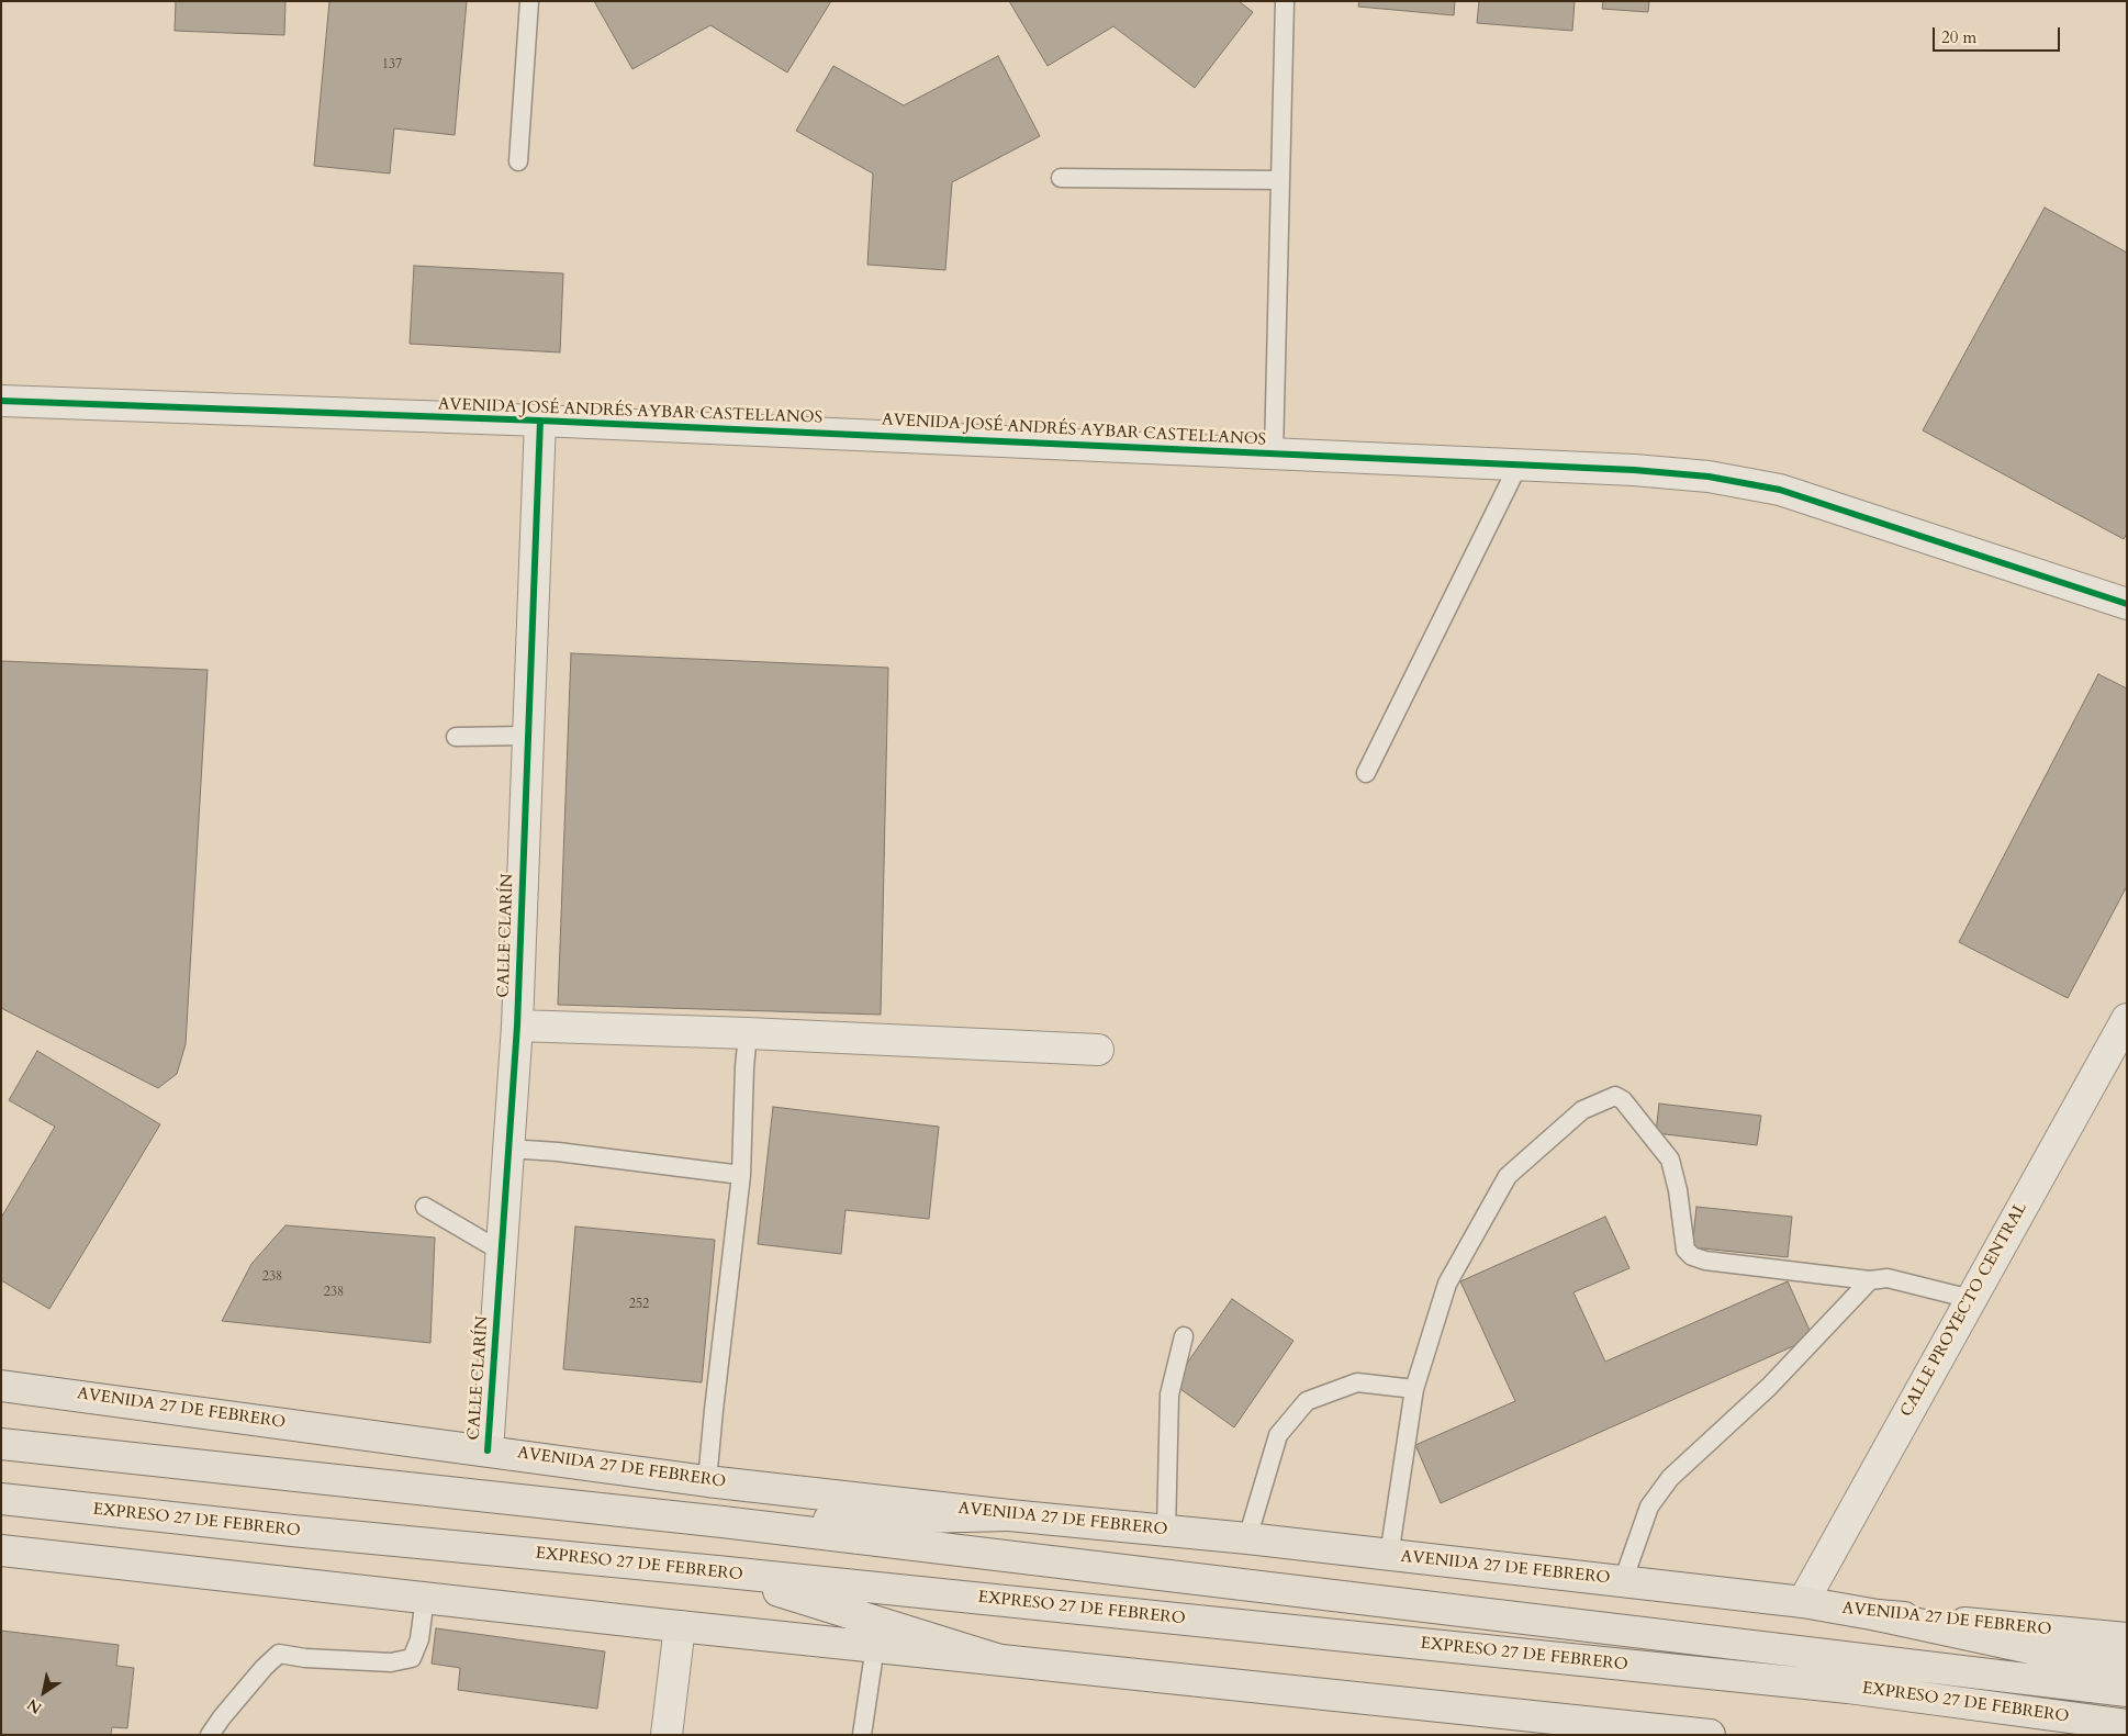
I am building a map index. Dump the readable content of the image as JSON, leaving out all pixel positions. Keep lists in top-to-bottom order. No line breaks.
{"streets":{"main road":["AVENIDA 27 DE FEBRERO","EXPRESO 27 DE FEBRERO"],"street":["AVENIDA JOSÉ ANDRÉS AYBAR CASTELLANOS","CALLE CLARÍN","CALLE PROYECTO CENTRAL"]},"crossings":[["AVENIDA JOSÉ ANDRÉS AYBAR CASTELLANOS","CALLE CLARÍN"],["CALLE CLARÍN","AVENIDA 27 DE FEBRERO"],["CALLE PROYECTO CENTRAL","AVENIDA 27 DE FEBRERO"]],"house_numbers":["137","238","238","252"],"scale_bar":"20 m","north":"bottom left"}
